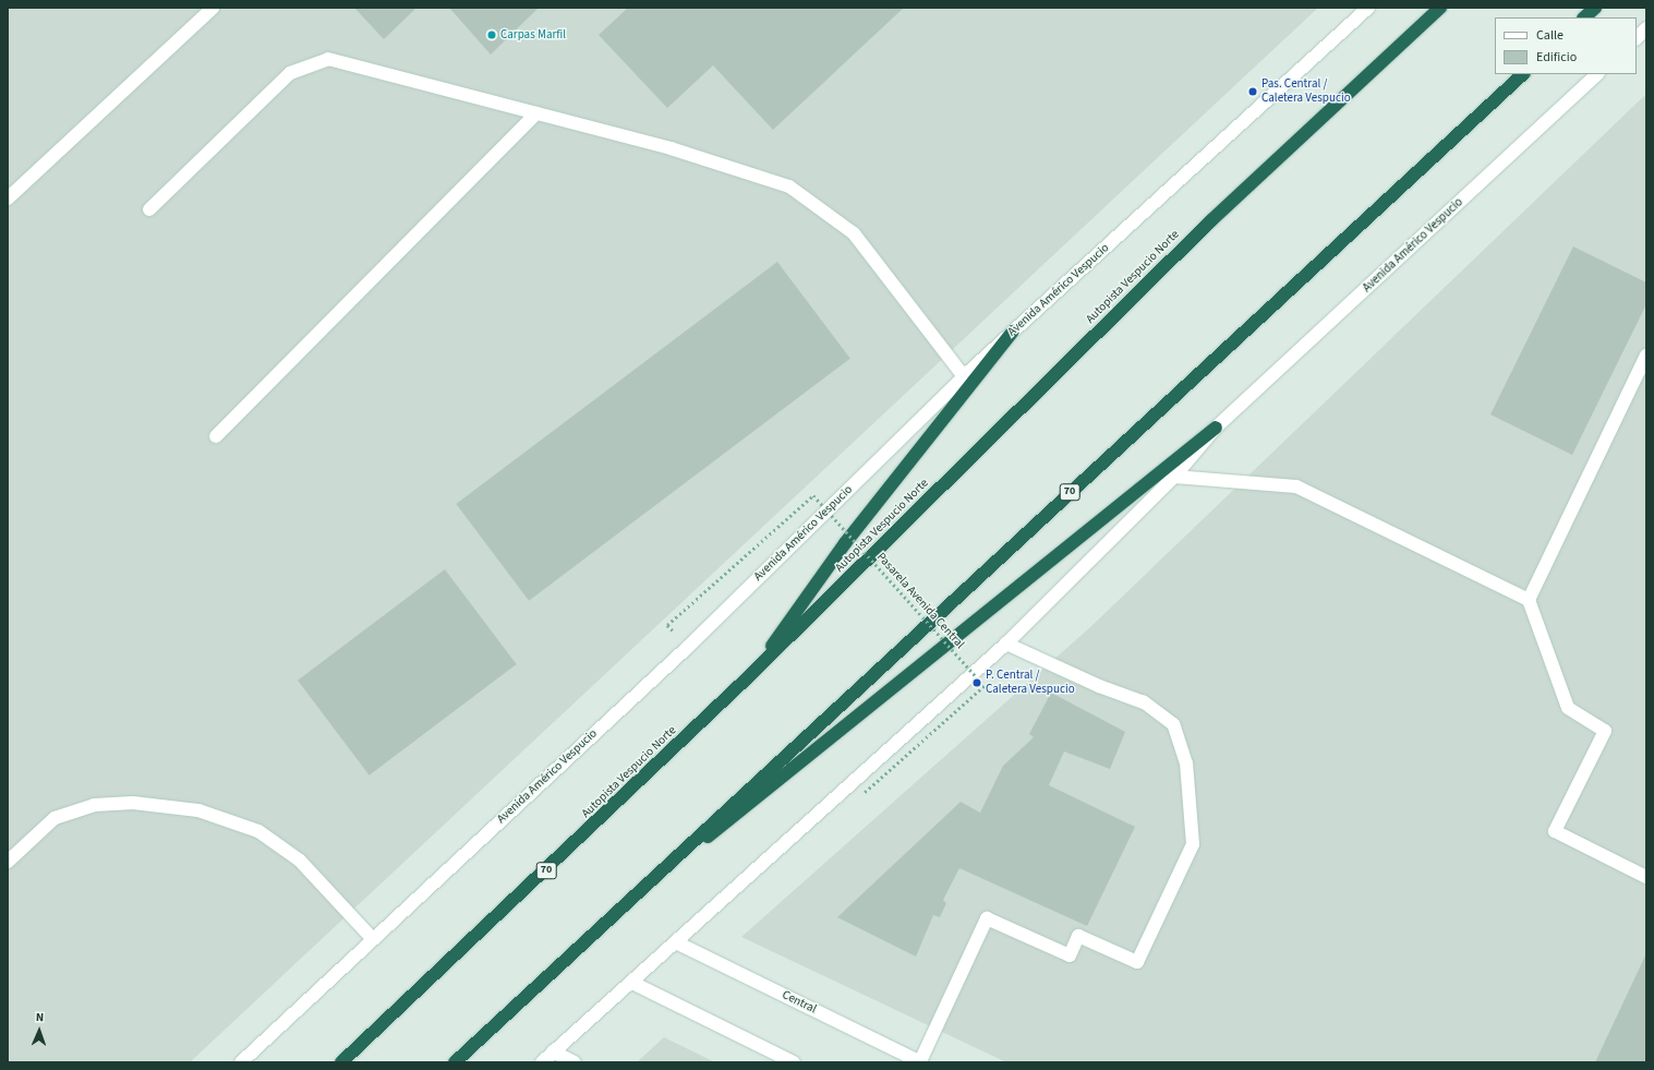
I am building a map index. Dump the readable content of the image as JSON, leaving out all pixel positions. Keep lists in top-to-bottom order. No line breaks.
{"streets":{"highway":["Autopista Vespucio Norte","70"],"main road":["Avenida Américo Vespucio","Central"],"path":["Pasarela Avenida Central"]},"crossings":[["Avenida Américo Vespucio","Central"]],"places":["Carpas Marfil","Pas. Central / Caletera Vespucio","P. Central / Caletera Vespucio"],"legend":["Calle","Edificio"],"north":"top"}
